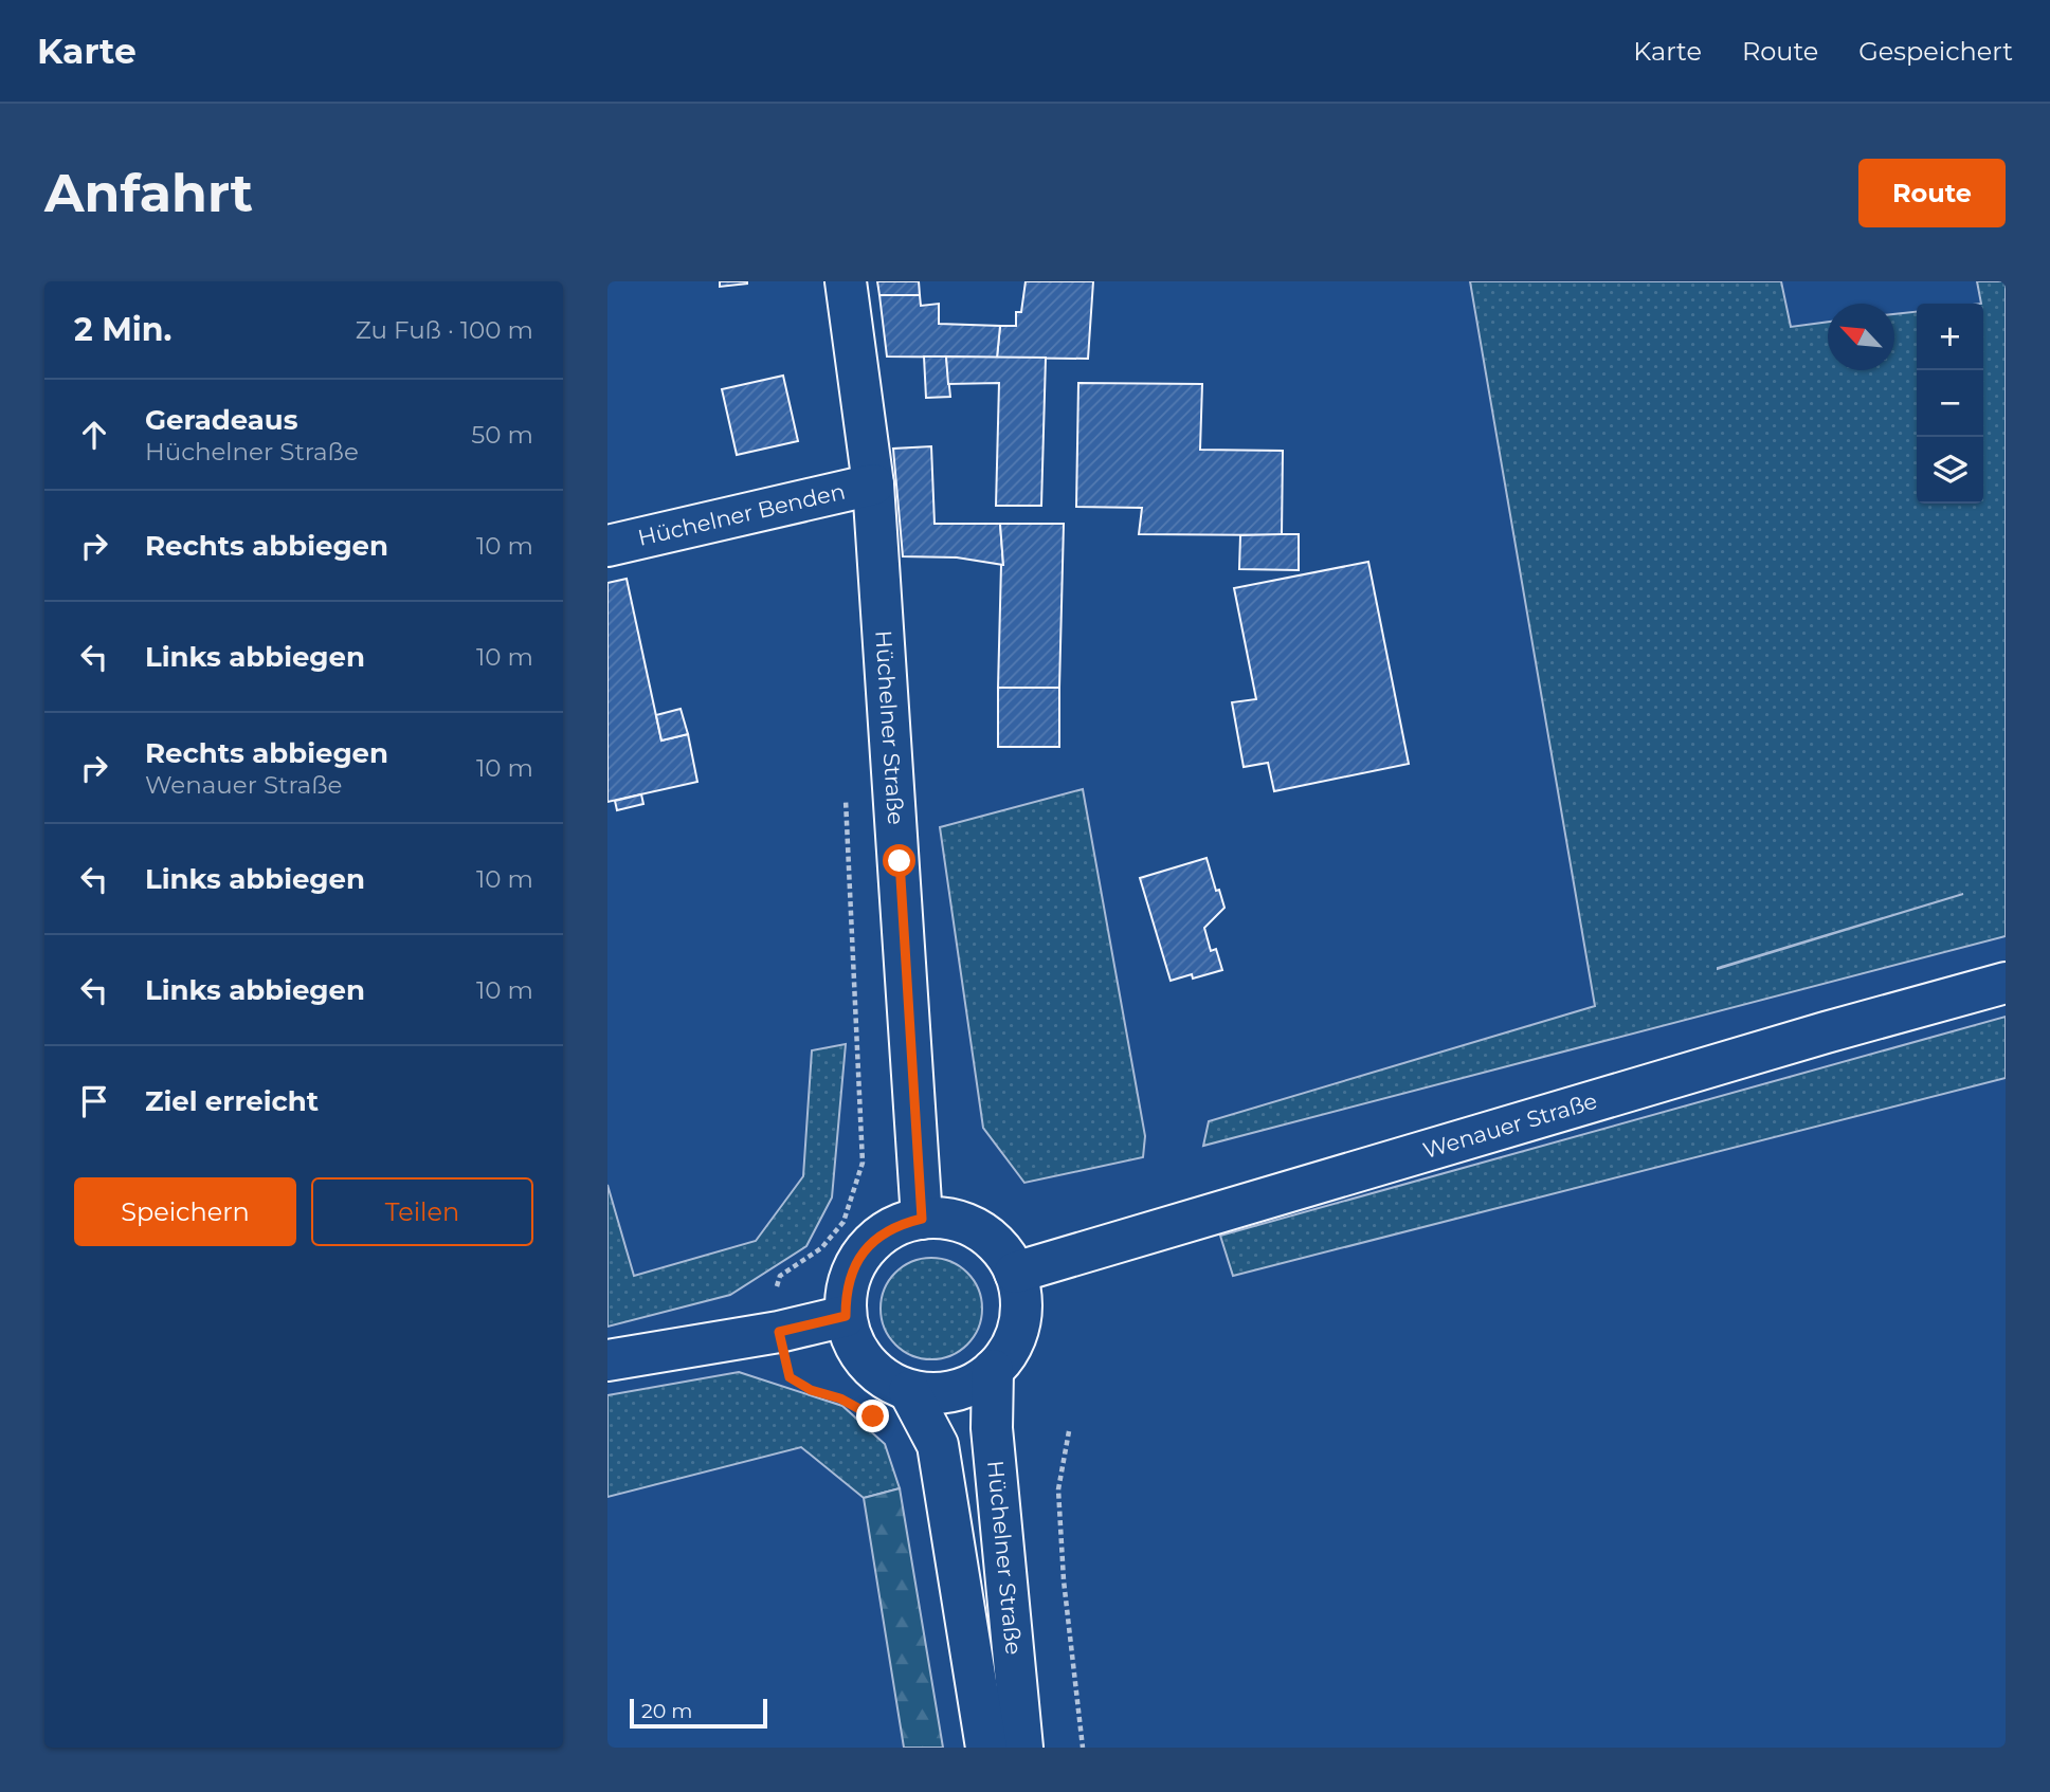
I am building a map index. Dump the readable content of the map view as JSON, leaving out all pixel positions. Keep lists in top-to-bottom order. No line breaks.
{"streets":{"street":["Hüchelner Benden","Hüchelner Straße","Wenauer Straße"]},"crossings":[["Hüchelner Benden","Hüchelner Straße"],["Hüchelner Straße","Wenauer Straße"]],"scale_bar":"20 m","north":"top left","page":{"header":"Karte","nav":["Karte","Route","Gespeichert"],"buttons":["Route",["Speichern","Teilen"]],"title":"Anfahrt","heading":["2 Min.","Zu Fuß · 100 m"],"map_buttons":["+","−"],"list":[["Geradeaus","Hüchelner Straße","50 m"],["Rechts abbiegen","10 m"],["Links abbiegen","10 m"],["Rechts abbiegen","Wenauer Straße","10 m"],["Links abbiegen","10 m"],["Links abbiegen","10 m"],"Ziel erreicht"],"scale":"20 m"}}
